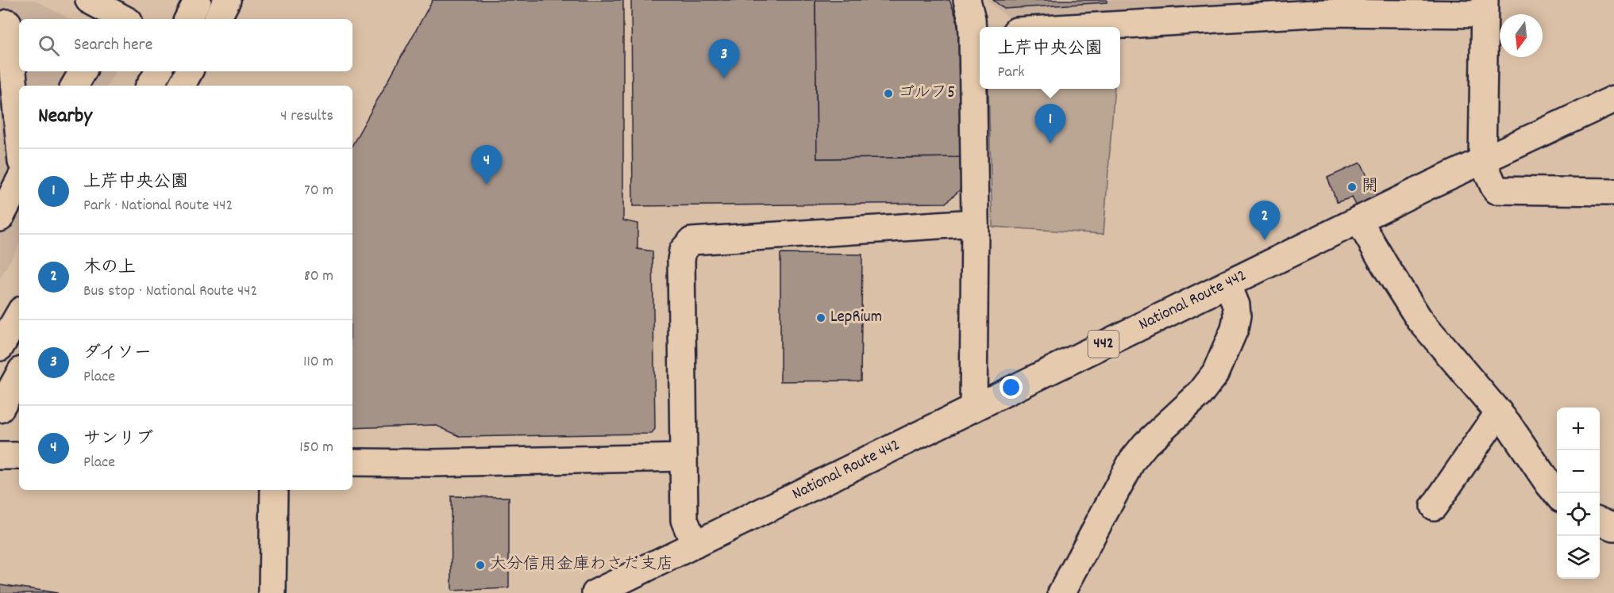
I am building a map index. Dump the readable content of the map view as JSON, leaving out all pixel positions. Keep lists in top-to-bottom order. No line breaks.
{"streets":{"main road":["National Route 442","442"]},"places":["ゴルフ5","開","LepRium","大分信用金庫わさだ支店"],"north":"bottom","page":{"search":"Search here","popup":["上芹中央公園","Park"],"pins":["3","1","4","2"],"heading":["Nearby","4 results"],"list":[{"mark":"1","name":"上芹中央公園","note":"Park · National Route 442","value":"70 m"},{"mark":"2","name":"木の上","note":"Bus stop · National Route 442","value":"80 m"},{"mark":"3","name":"ダイソー","note":"Place","value":"110 m"},{"mark":"4","name":"サンリブ","note":"Place","value":"150 m"}],"map_buttons":["+","−"]}}
